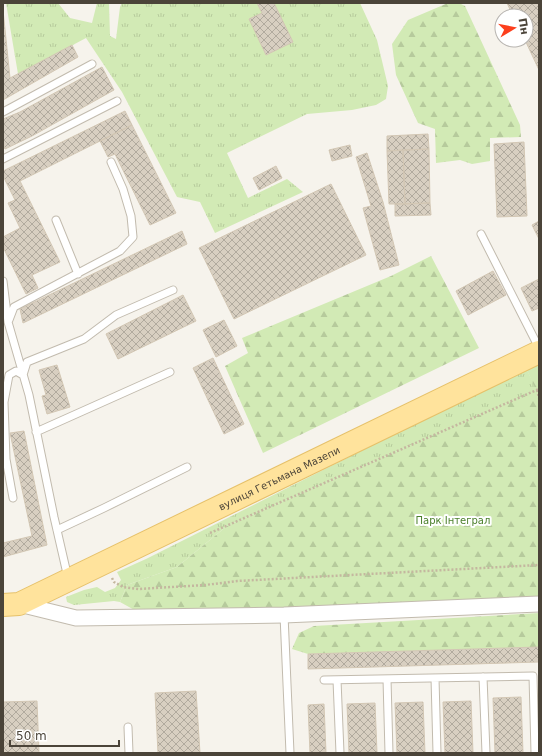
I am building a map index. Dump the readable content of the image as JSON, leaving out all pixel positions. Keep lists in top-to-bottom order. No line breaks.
{"streets":{"main road":["вулиця Гетьмана Мазепи"]},"parks":["Парк Інтеграл"],"scale_bar":"50 m","north":"right"}
